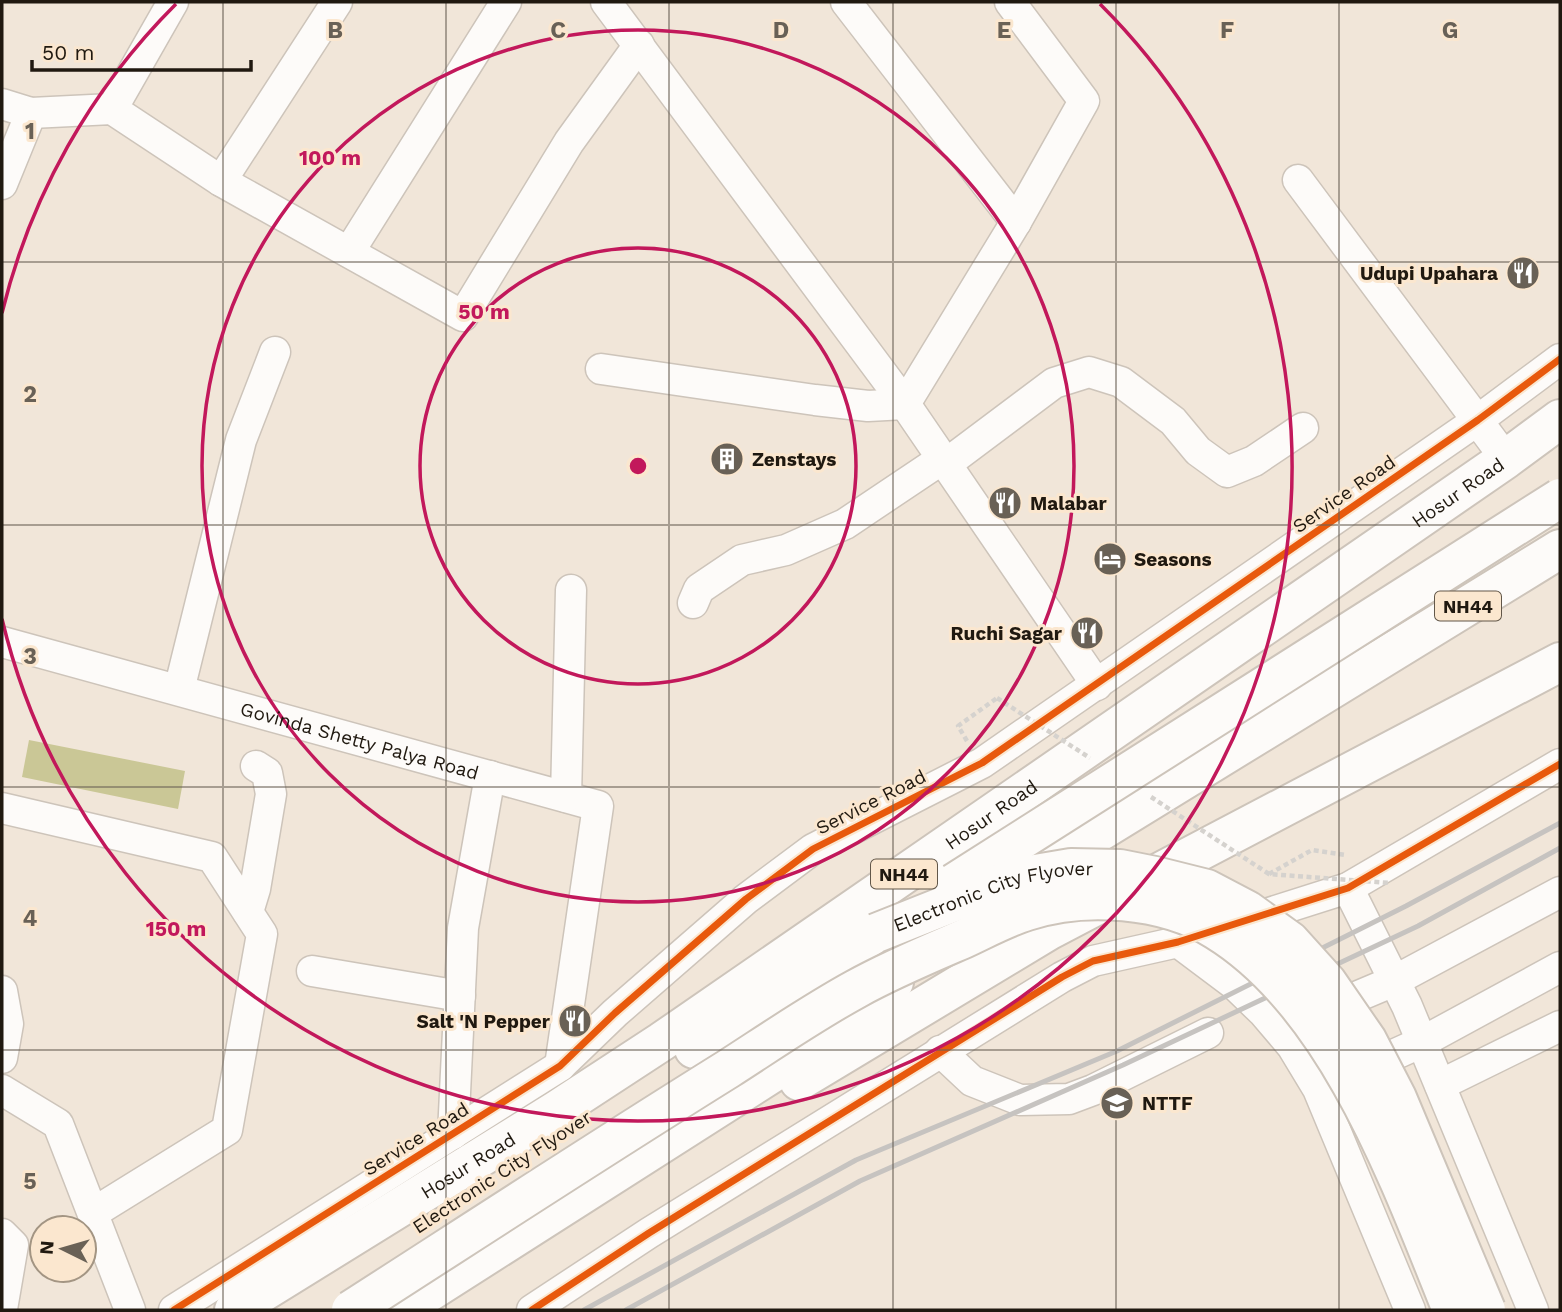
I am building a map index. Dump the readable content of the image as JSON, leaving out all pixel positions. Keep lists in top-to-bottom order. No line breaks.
{"streets":{"highway":["Hosur Road","NH44","Electronic City Flyover"],"street":["Service Road","Govinda Shetty Palya Road"]},"crossings":[["Service Road","Govinda Shetty Palya Road"]],"places":{"restaurant":["Udupi Upahara","Malabar","Ruchi Sagar","Salt 'N Pepper"],"building":["Zenstays"],"hotel":["Seasons"],"school or university":["NTTF"]},"scale_bar":"50 m","north":"left","grid":{"columns":["B","C","D","E","F","G"],"rows":["1","2","3","4","5"]},"rings":["100 m","50 m","150 m"]}
